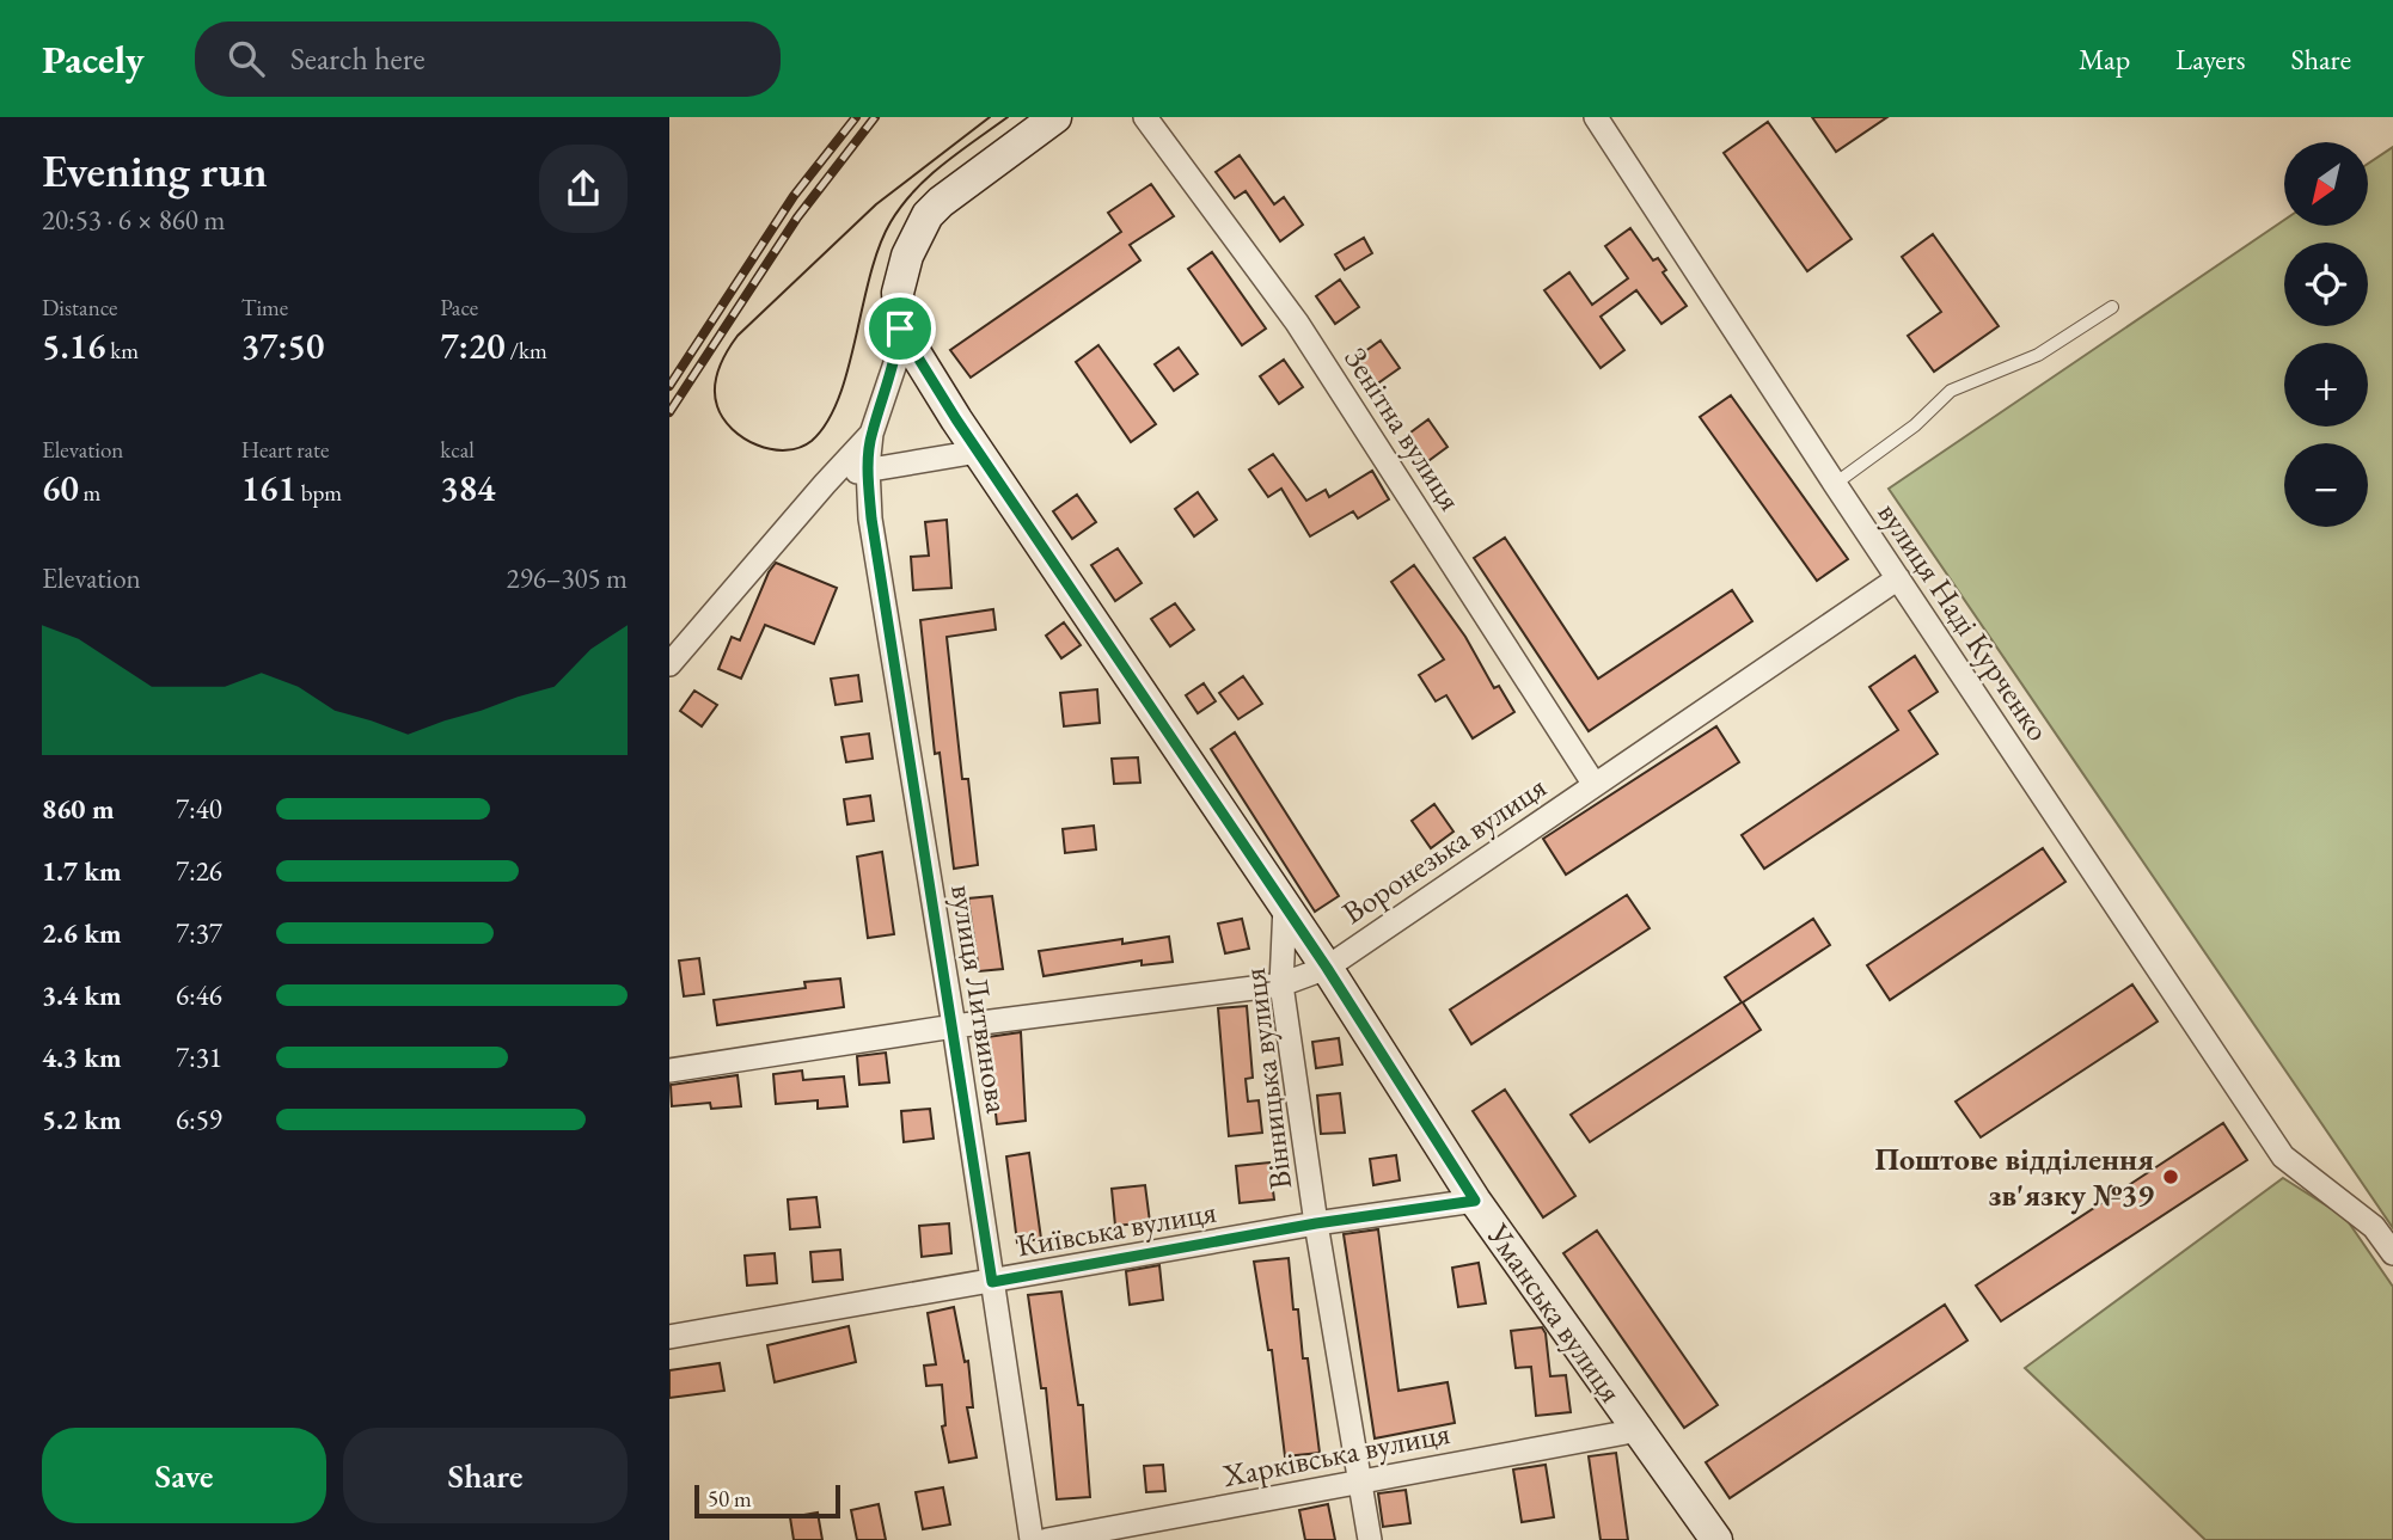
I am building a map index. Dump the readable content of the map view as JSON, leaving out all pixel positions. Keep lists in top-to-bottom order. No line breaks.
{"streets":{"street":["Зенітна вулиця","вулиця Наді Курченко","Воронезька вулиця","вулиця Литвинова","Вінницька вулиця","Київська вулиця","Уманська вулиця","Харківська вулиця"]},"crossings":[["Зенітна вулиця","Воронезька вулиця"],["вулиця Наді Курченко","Воронезька вулиця"],["Воронезька вулиця","вулиця Литвинова"],["Воронезька вулиця","Вінницька вулиця"],["Воронезька вулиця","Уманська вулиця"],["вулиця Литвинова","Київська вулиця"],["Вінницька вулиця","Київська вулиця"],["Вінницька вулиця","Уманська вулиця"],["Вінницька вулиця","Харківська вулиця"],["Київська вулиця","Уманська вулиця"],["Уманська вулиця","Харківська вулиця"]],"places":["Поштове відділення зв'язку №39"],"scale_bar":"50 m","north":"bottom left","page":{"header":"Pacely","search":"Search here","nav":["Map","Layers","Share"],"heading":["Evening run","20:53 · 6 × 860 m"],"map_buttons":["+","−"],"stats":[["Distance","5.16 km"],["Time","37:50"],["Pace","7:20 /km"],["Elevation","60 m"],["Heart rate","161 bpm"],["kcal","384"]],"chart":["Elevation","296–305 m"],"list":[{"name":"860 m","note":"7:40"},{"name":"1.7 km","note":"7:26"},{"name":"2.6 km","note":"7:37"},{"name":"3.4 km","note":"6:46"},{"name":"4.3 km","note":"7:31"},{"name":"5.2 km","note":"6:59"}],"buttons":["Save","Share"],"scale":"50 m"}}
